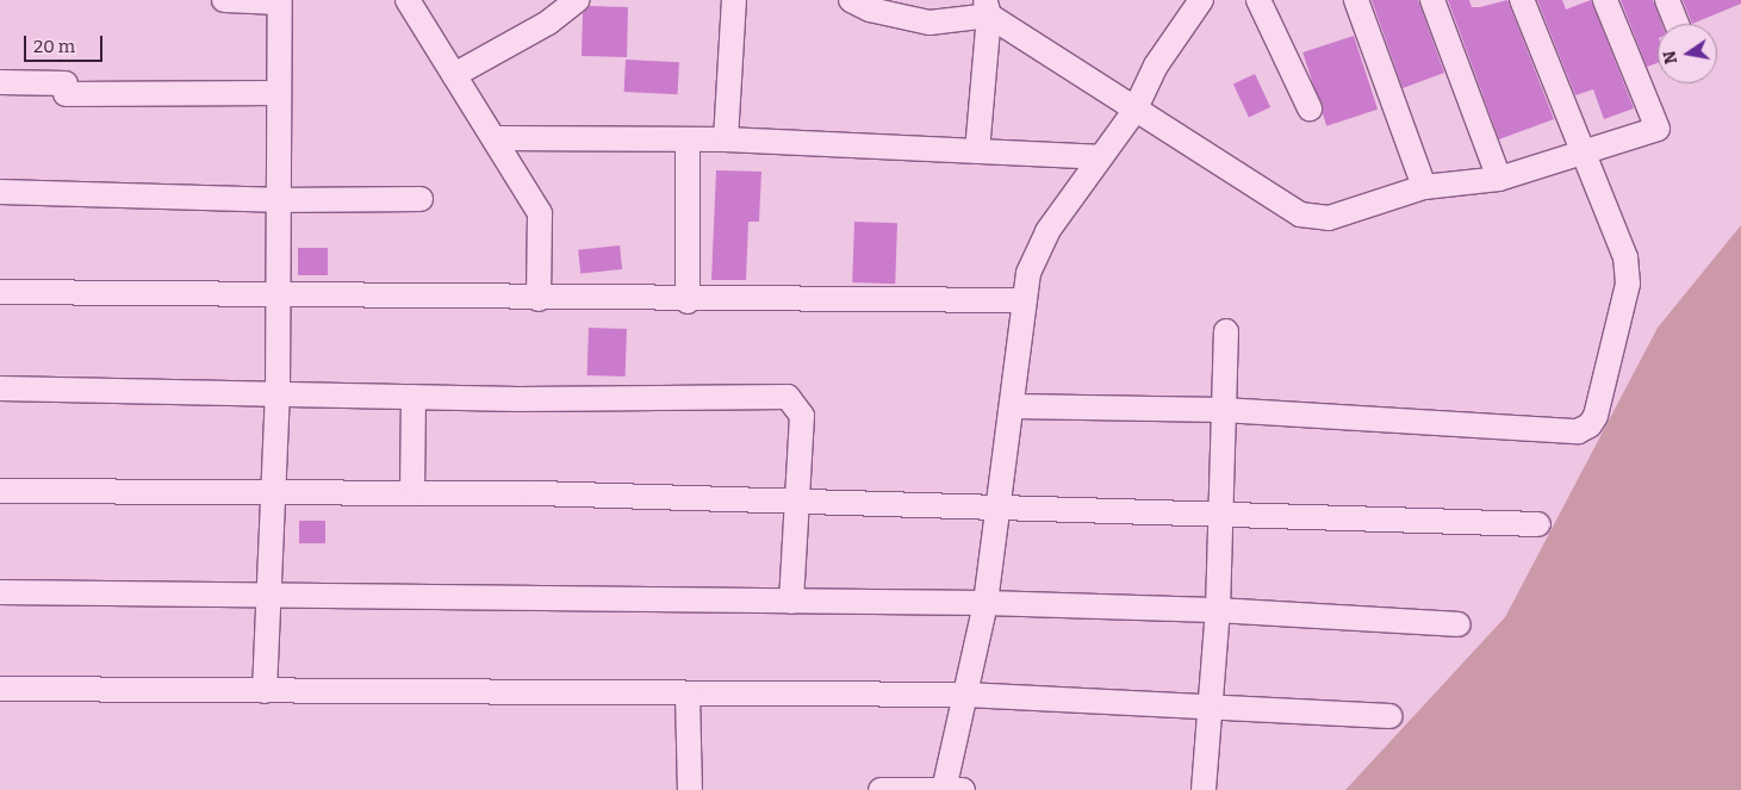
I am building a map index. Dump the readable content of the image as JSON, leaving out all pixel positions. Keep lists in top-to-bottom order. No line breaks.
{"scale_bar":"20 m","north":"left"}
